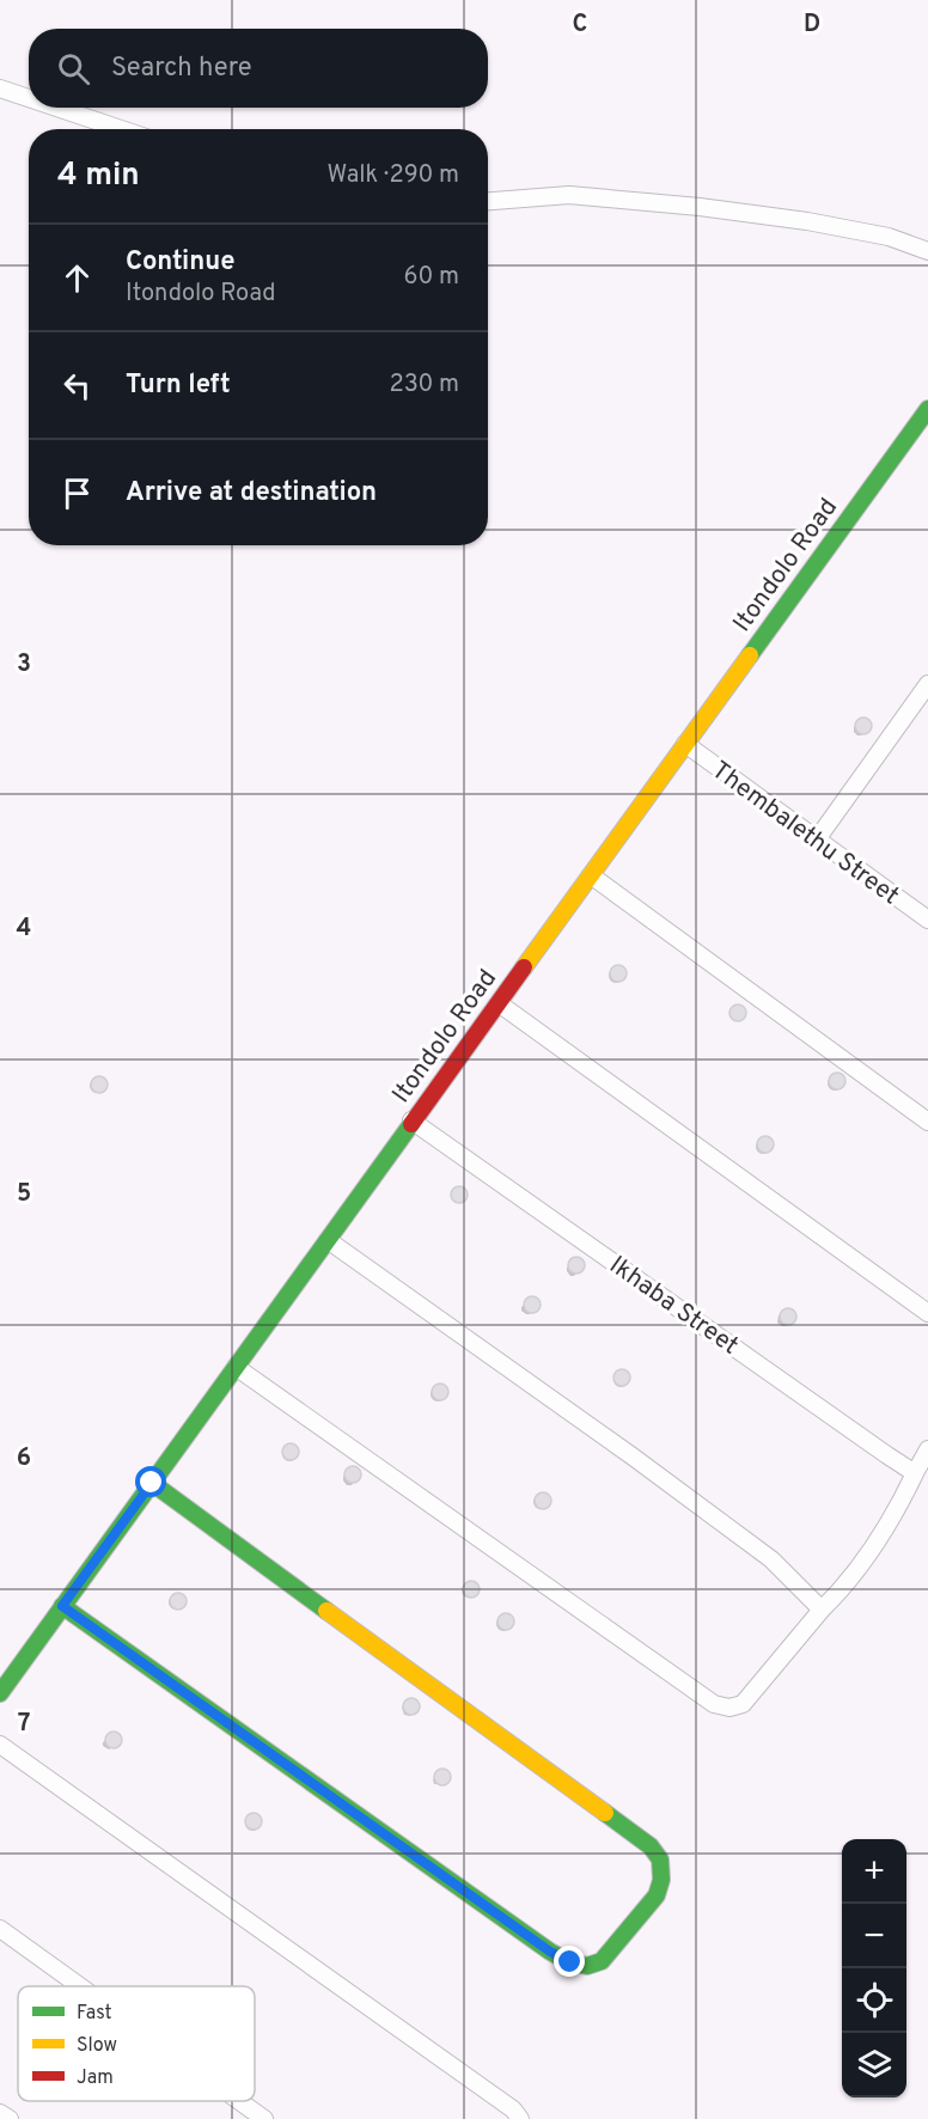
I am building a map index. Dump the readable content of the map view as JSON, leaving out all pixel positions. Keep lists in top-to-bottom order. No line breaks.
{"streets":{"street":["Itondolo Road","Thembalethu Street","Ikhaba Street"]},"crossings":[["Itondolo Road","Thembalethu Street"],["Itondolo Road","Ikhaba Street"]],"legend":["Fast","Slow","Jam"],"page":{"search":"Search here","heading":["4 min","Walk · 290 m"],"list":[["Continue","Itondolo Road","60 m"],["Turn left","230 m"],"Arrive at destination"],"map_buttons":["+","−"]},"grid":{"columns":["C","D"],"rows":["3","4","5","6","7"]}}
